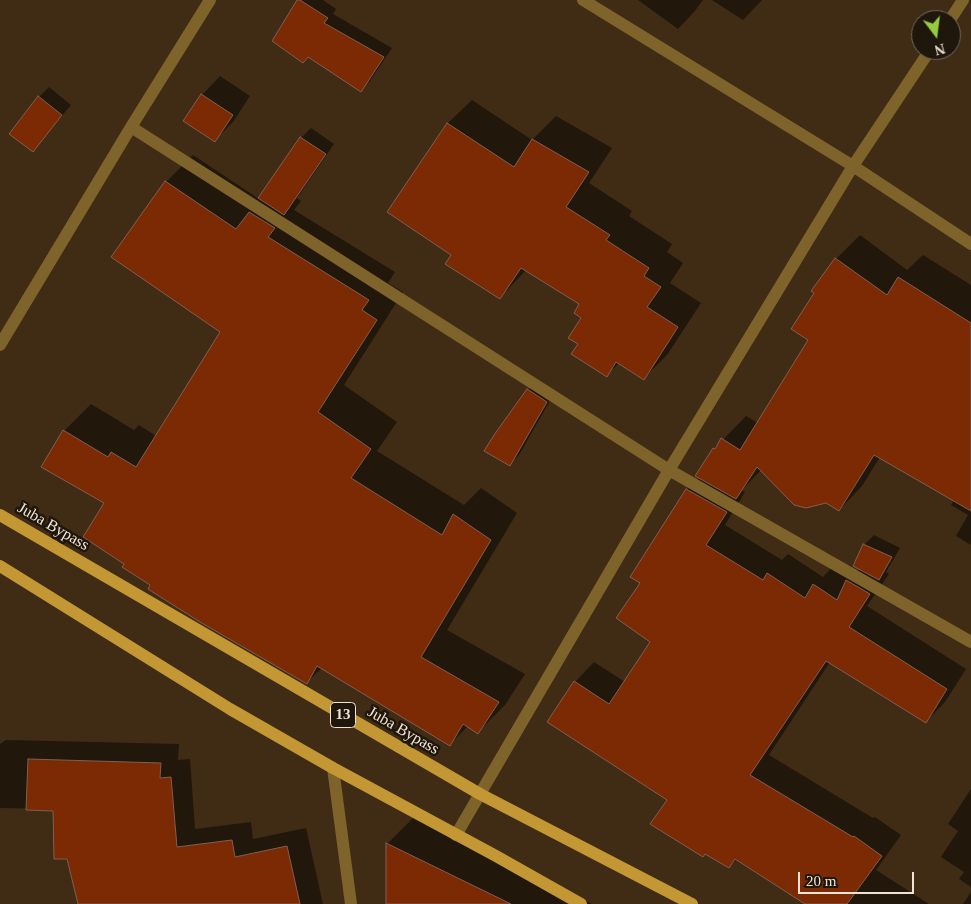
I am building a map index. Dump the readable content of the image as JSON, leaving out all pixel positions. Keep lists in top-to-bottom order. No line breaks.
{"streets":{"main road":["Juba Bypass","13"]},"scale_bar":"20 m","north":"bottom"}
